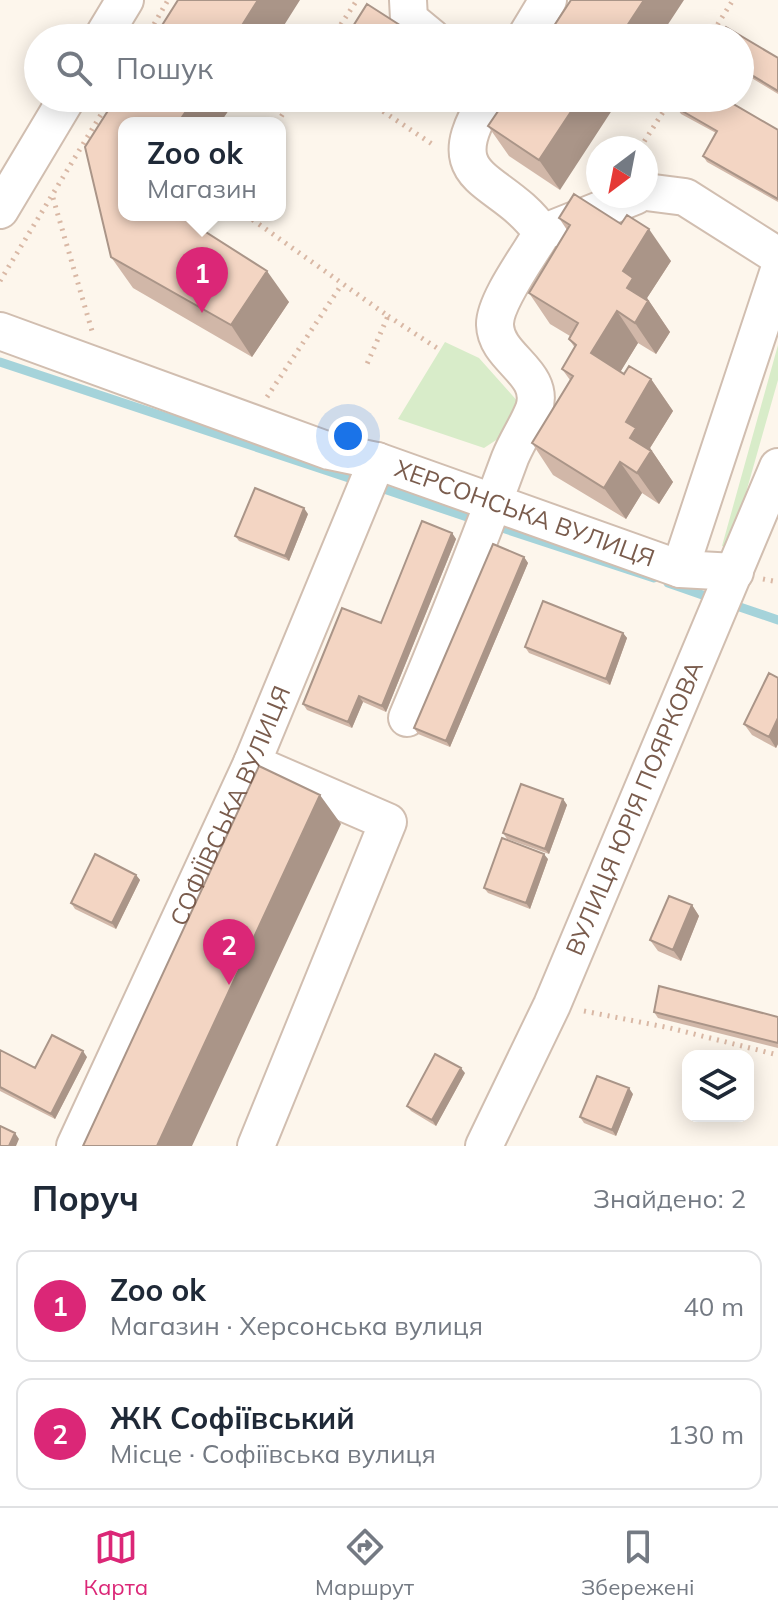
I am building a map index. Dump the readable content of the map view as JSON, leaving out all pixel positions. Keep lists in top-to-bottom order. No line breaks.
{"streets":{"street":["ХЕРСОНСЬКА ВУЛИЦЯ","СОФІЇВСЬКА ВУЛИЦЯ","ВУЛИЦЯ ЮРІЯ ПОЯРКОВА"]},"crossings":[["ХЕРСОНСЬКА ВУЛИЦЯ","СОФІЇВСЬКА ВУЛИЦЯ"],["ХЕРСОНСЬКА ВУЛИЦЯ","ВУЛИЦЯ ЮРІЯ ПОЯРКОВА"]],"north":"bottom left","page":{"search":"Пошук","popup":["Zoo ok","Магазин"],"pins":["1","2"],"heading":["Поруч","Знайдено: 2"],"list":[{"mark":"1","name":"Zoo ok","note":"Магазин · Херсонська вулиця","value":"40 m"},{"mark":"2","name":"ЖК Софіївський","note":"Місце · Софіївська вулиця","value":"130 m"}],"nav":["Карта","Маршрут","Збережені"]}}
